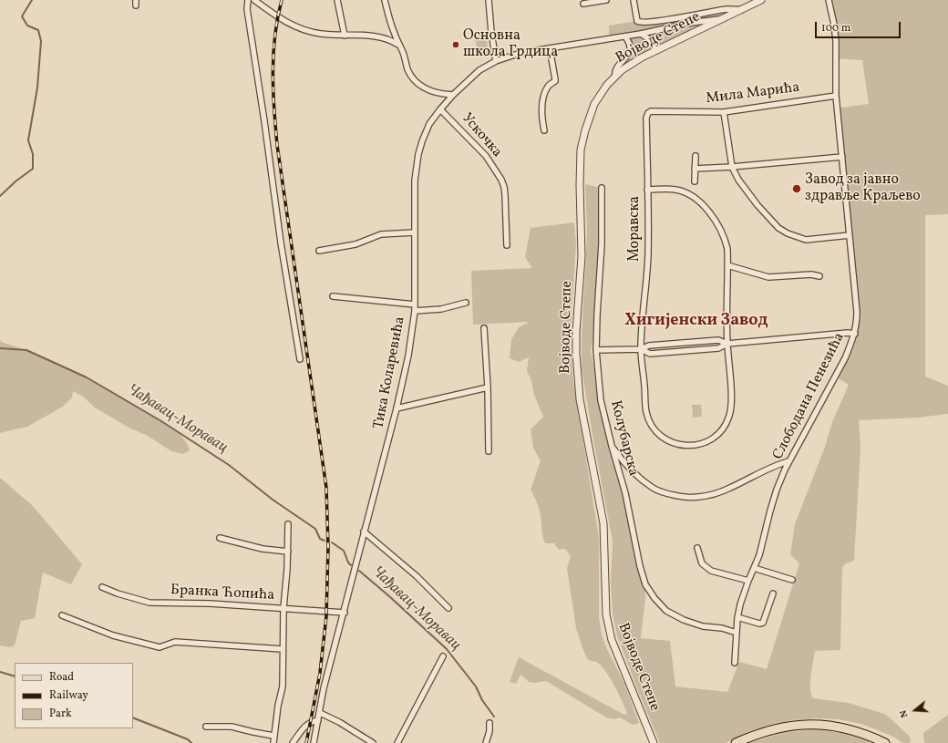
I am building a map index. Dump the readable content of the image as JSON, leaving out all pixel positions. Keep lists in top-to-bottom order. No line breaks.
{"streets":{"street":["Војводе Степе","Мила Марића","Ускочка","Моравска","Тика Коларевића","Слободана Пенезића","Колубарска","Бранка Ћопића"]},"crossings":[["Војводе Степе","Тика Коларевића"],["Мила Марића","Моравска"],["Мила Марића","Слободана Пенезића"],["Ускочка","Тика Коларевића"],["Тика Коларевића","Бранка Ћопића"],["Слободана Пенезића","Колубарска"]],"districts":["Хигијенски Завод"],"water":["Чађавац-Моравац"],"places":["Основна школа Грдица","Завод за јавно здравље Краљево"],"legend":["Road","Railway","Park"],"scale_bar":"100 m","north":"left"}
